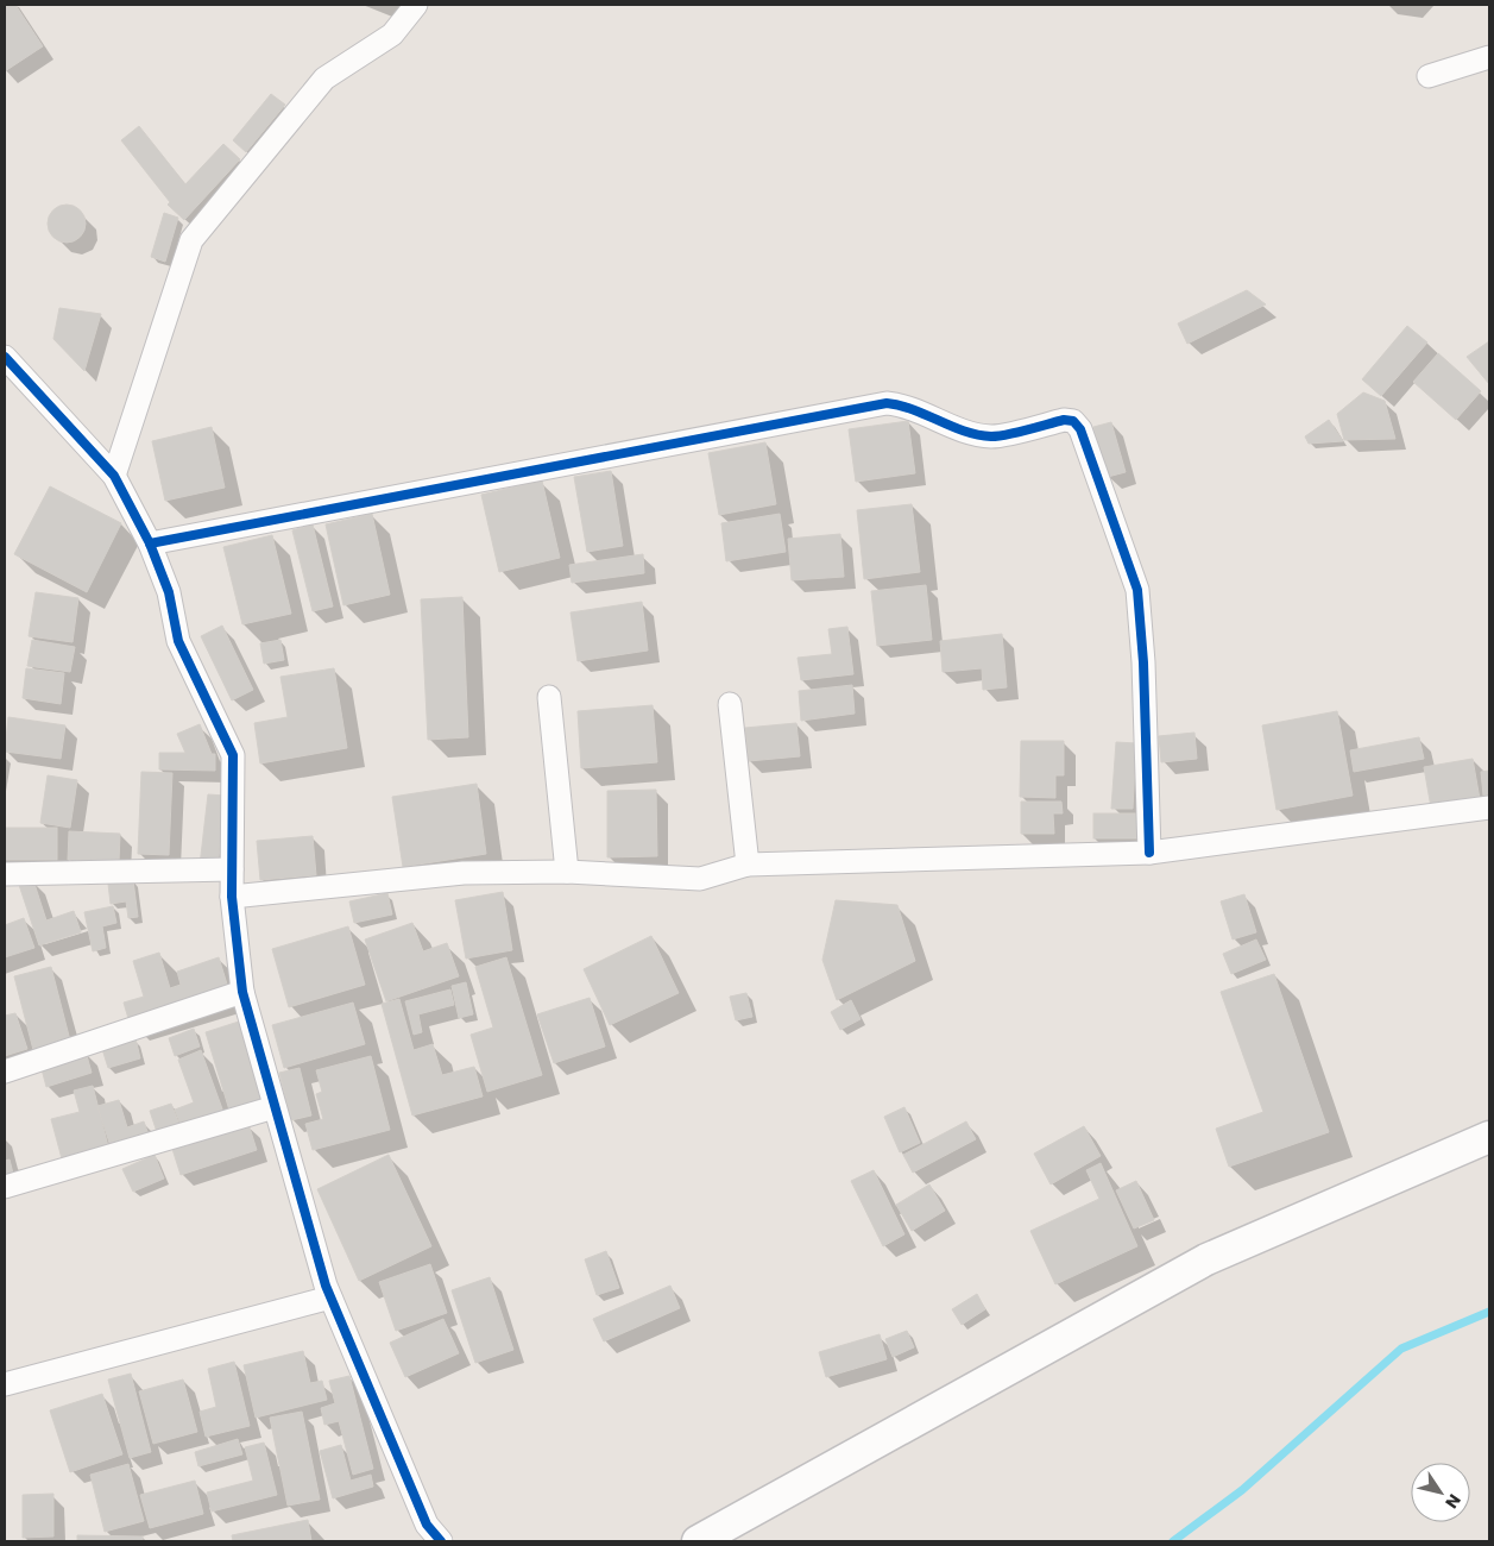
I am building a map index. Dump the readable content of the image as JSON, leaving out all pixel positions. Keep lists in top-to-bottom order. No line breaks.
{"north":"bottom right"}
